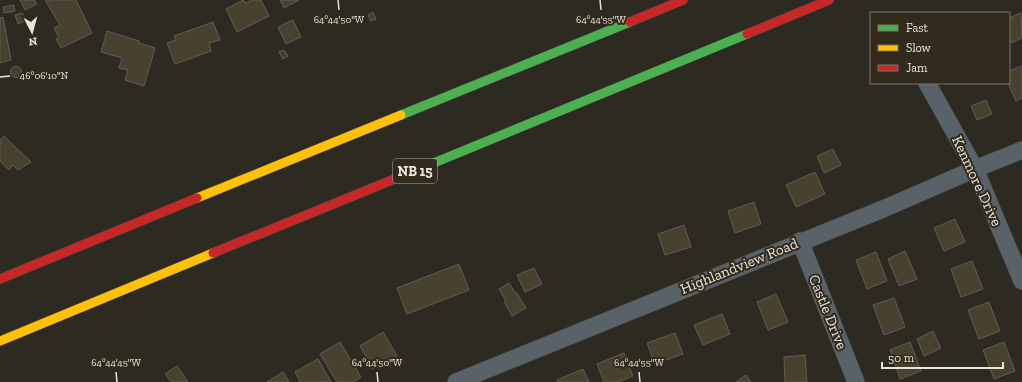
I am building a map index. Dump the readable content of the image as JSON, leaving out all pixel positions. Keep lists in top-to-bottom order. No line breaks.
{"streets":{"highway":["NB 15"],"street":["Kenmore Drive","Highlandview Road","Castle Drive"]},"crossings":[["Kenmore Drive","Highlandview Road"],["Highlandview Road","Castle Drive"]],"legend":["Fast","Slow","Jam"],"scale_bar":"50 m","north":"bottom","coordinates":["64°44'50\"W","64°44'55\"W","46°06'10\"N","64°44'45\"W"]}
